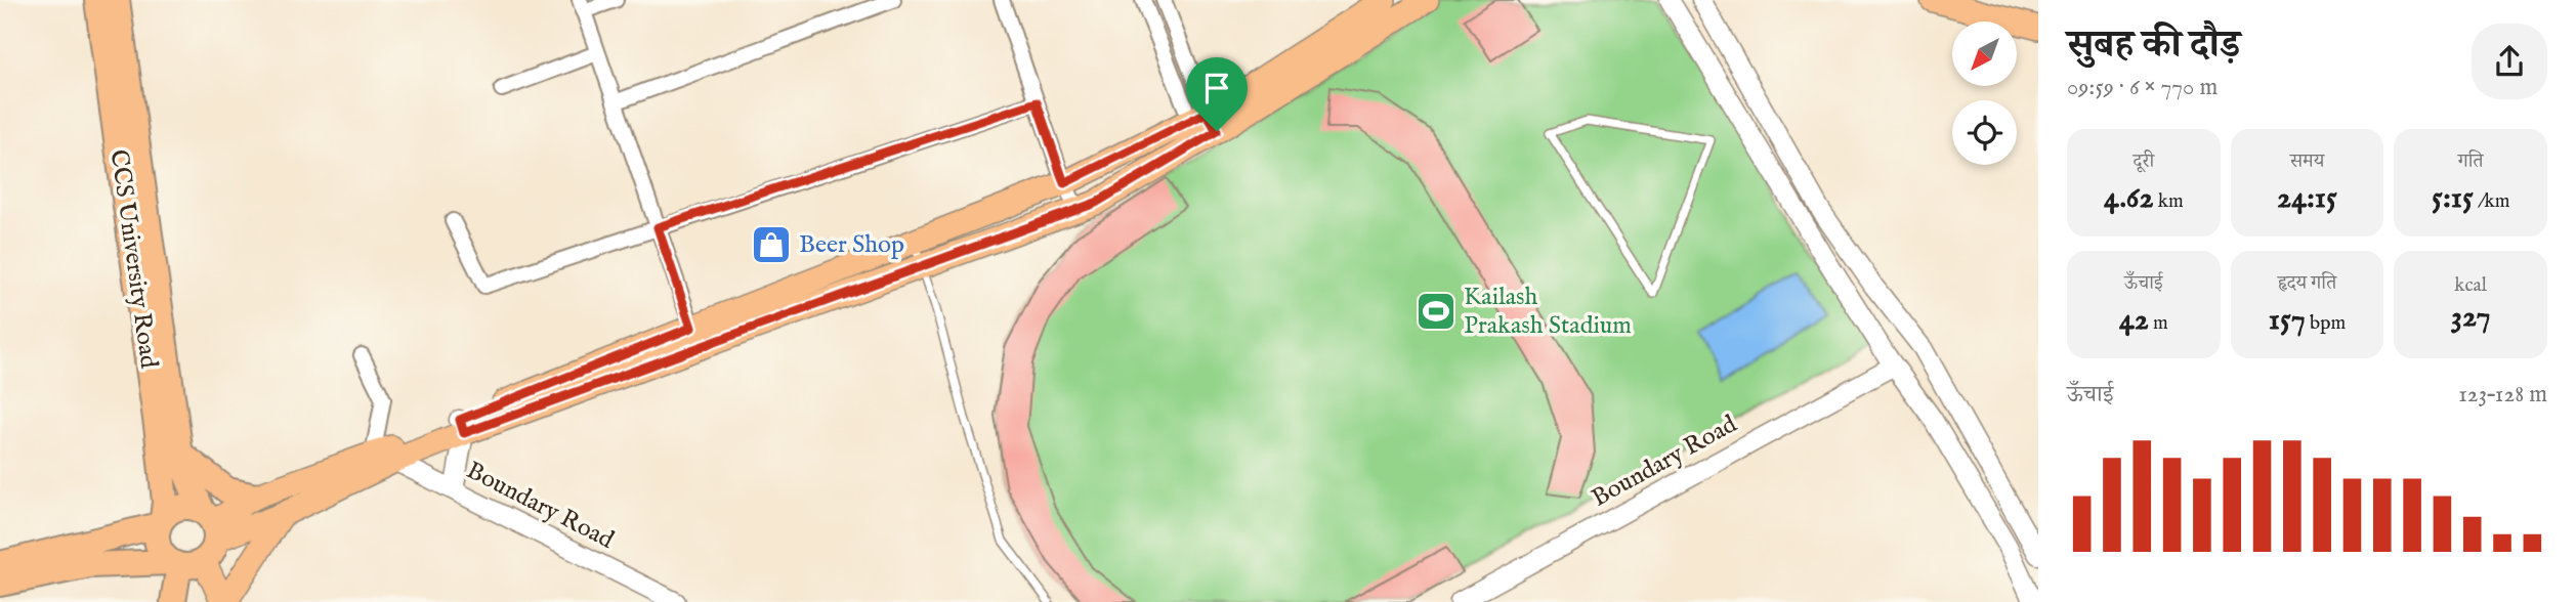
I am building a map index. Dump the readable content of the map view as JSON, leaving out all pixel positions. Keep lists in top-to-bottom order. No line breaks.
{"streets":{"highway":["CCS University Road"],"street":["Boundary Road"]},"places":{"shop":["Beer Shop"],"sports":["Kailash Prakash Stadium"]},"north":"bottom left","page":{"heading":["सुबह की दौड़","09:59 · 6 × 770 m"],"stats":[["दूरी","4.62 km"],["समय","24:15"],["गति","5:15 /km"],["ऊँचाई","42 m"],["हृदय गति","157 bpm"],["kcal","327"]],"chart":["ऊँचाई","123–128 m"]}}
